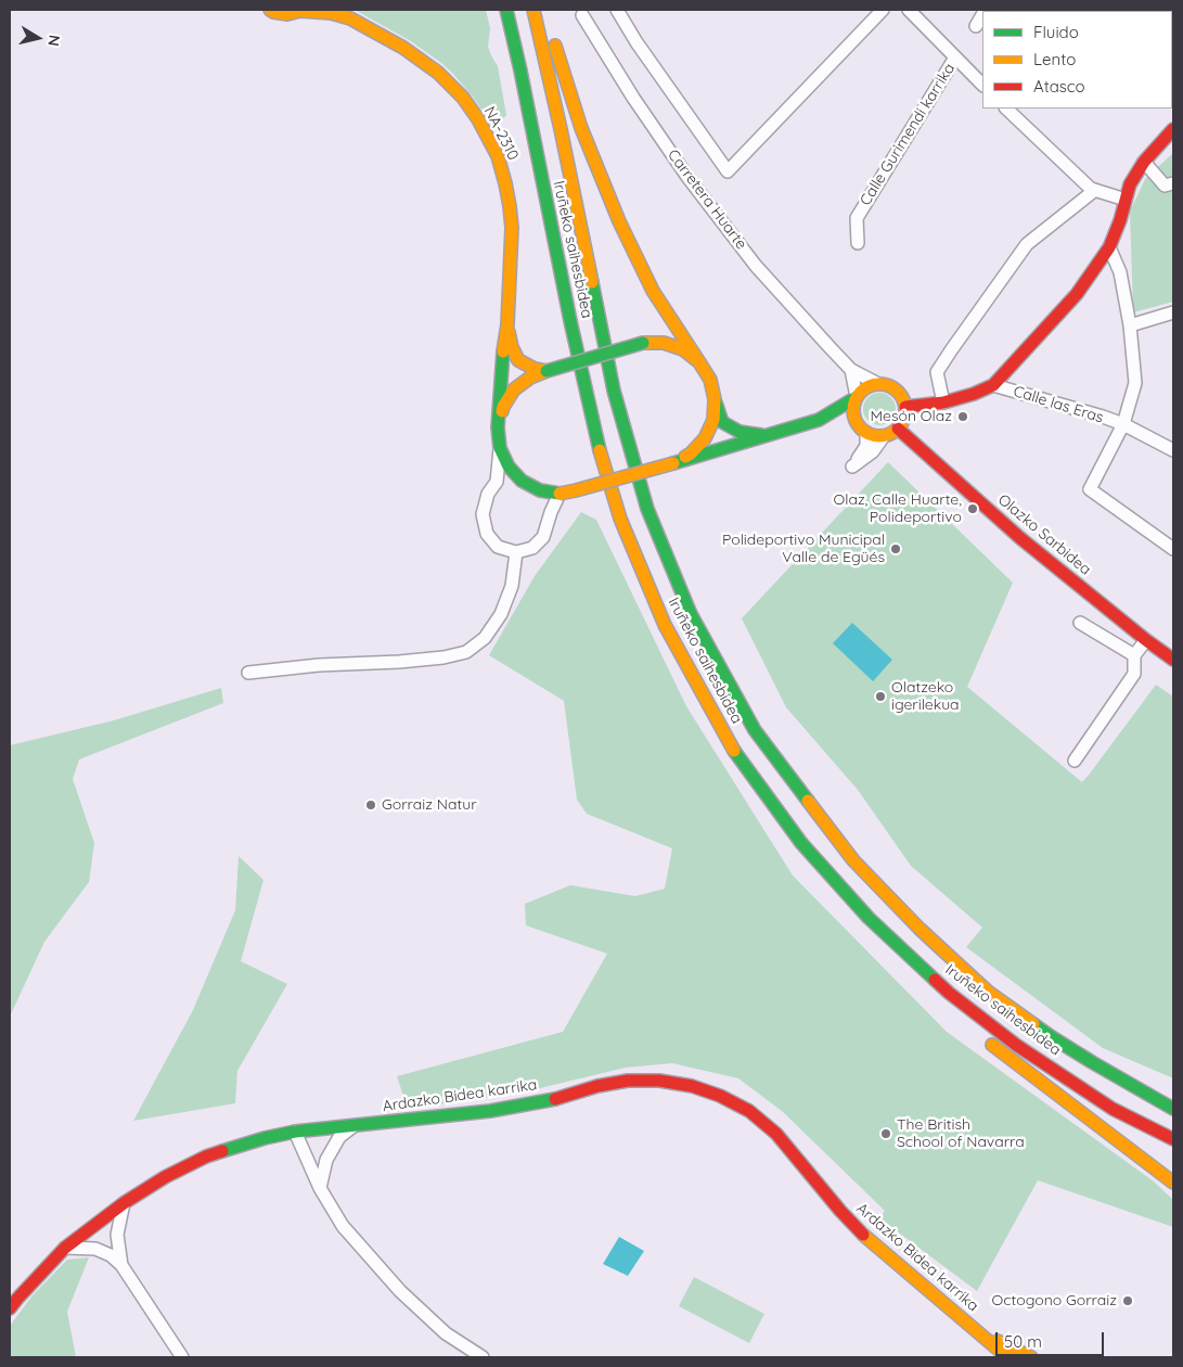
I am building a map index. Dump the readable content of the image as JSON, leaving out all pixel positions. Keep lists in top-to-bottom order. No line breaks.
{"streets":{"main road":["NA-2310","Iruñeko saihesbidea","Olazko Sarbidea","Ardazko Bidea karrika"],"street":["Calle Gurimendi karrika","Carretera Huarte","Calle las Eras"]},"crossings":[["Carretera Huarte","Olazko Sarbidea"]],"places":["Mesón Olaz","Olaz, Calle Huarte, Polideportivo","Polideportivo Municipal Valle de Egüés","Olatzeko igerilekua","Gorraiz Natur","The British School of Navarra","Octogono Gorraiz"],"legend":["Fluido","Lento","Atasco"],"scale_bar":"50 m","north":"right"}
